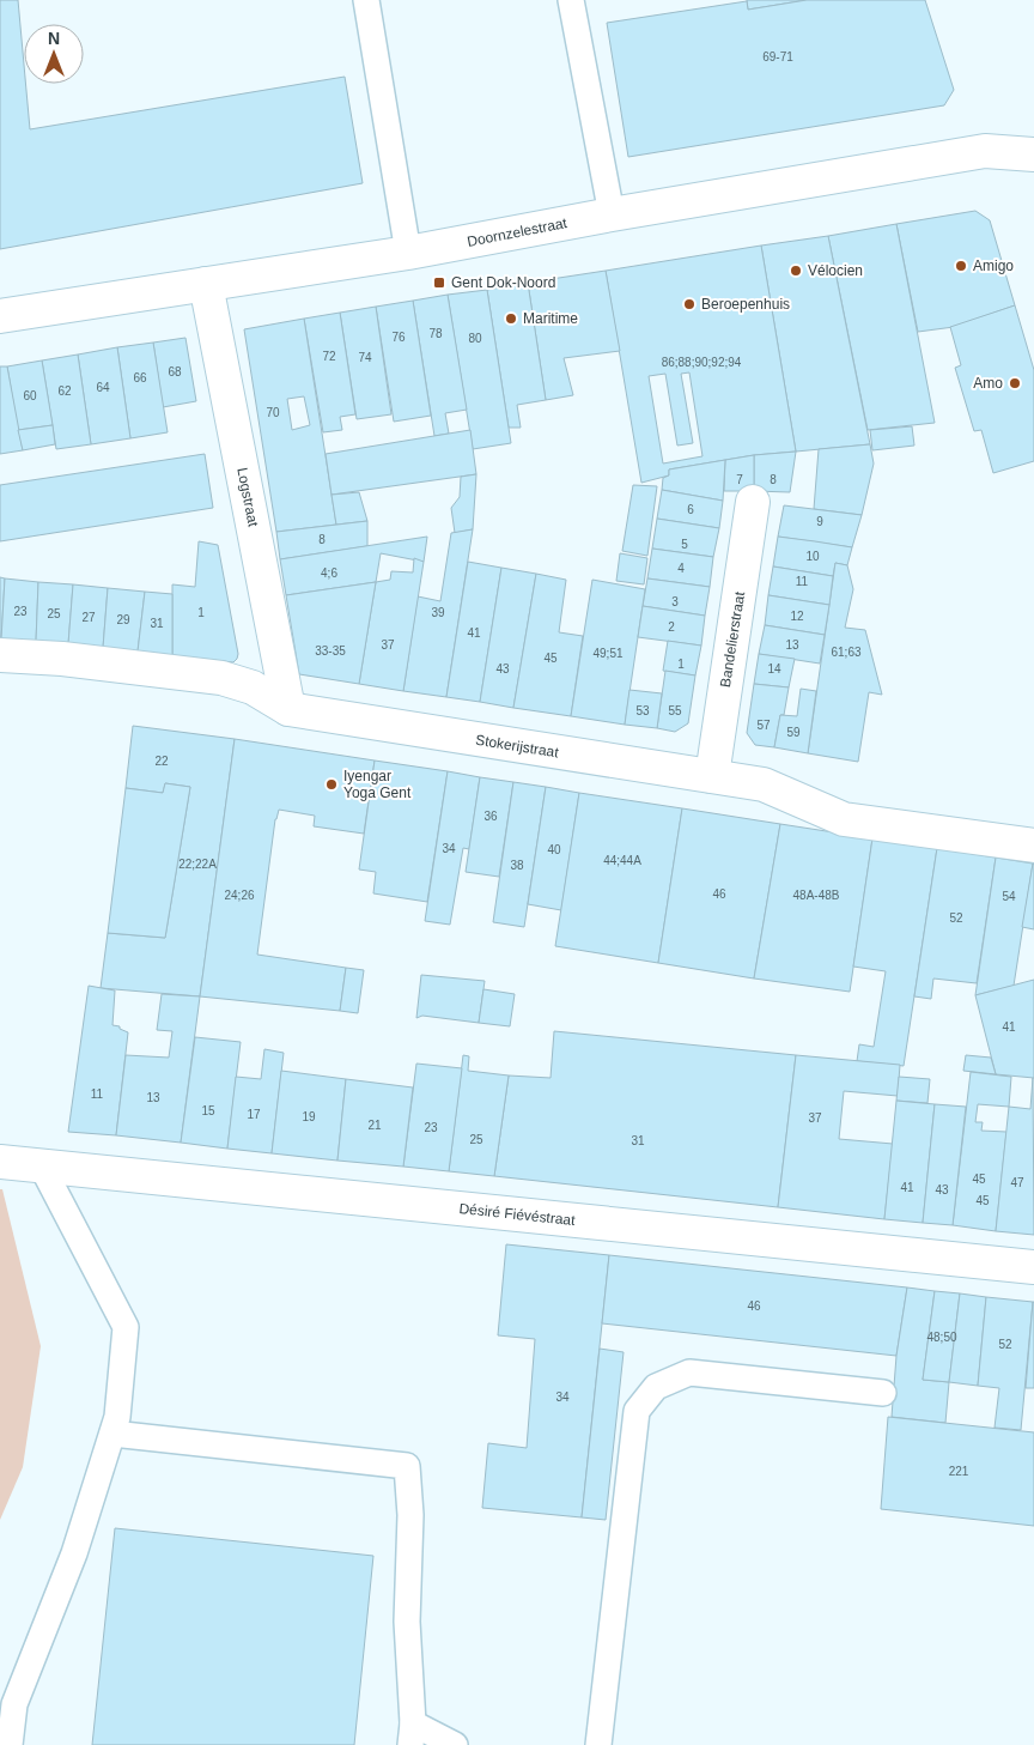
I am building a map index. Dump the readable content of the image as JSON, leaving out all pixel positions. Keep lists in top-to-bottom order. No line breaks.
{"streets":{"street":["Doornzelestraat","Logstraat","Bandelierstraat","Stokerijstraat","Désiré Fiévéstraat"]},"crossings":[["Doornzelestraat","Logstraat"],["Logstraat","Stokerijstraat"],["Bandelierstraat","Stokerijstraat"]],"places":{"other":["Amigo","Vélocien","Beroepenhuis","Maritime","Amo","Iyengar Yoga Gent"],"transit":["Gent Dok-Noord"]},"house_numbers":["69-71","78","76","80","72","74","86;88;90;92;94","68","66","64","62","60","70","7","8","6","9","8","5","10","4","4;6","11","3","23","1","39","25","12","27","29","31","2","41","37","13","33-35","61;63","49;51","45","1","43","14","53","55","57","59","22","36","34","40","44;44A","22;22A","38","46","24;26","48A-48B","54","52","41","11","13","15","17","19","37","21","23","25","31","45","47","41","43","45","46","48;50","52","34","221"],"north":"top"}
